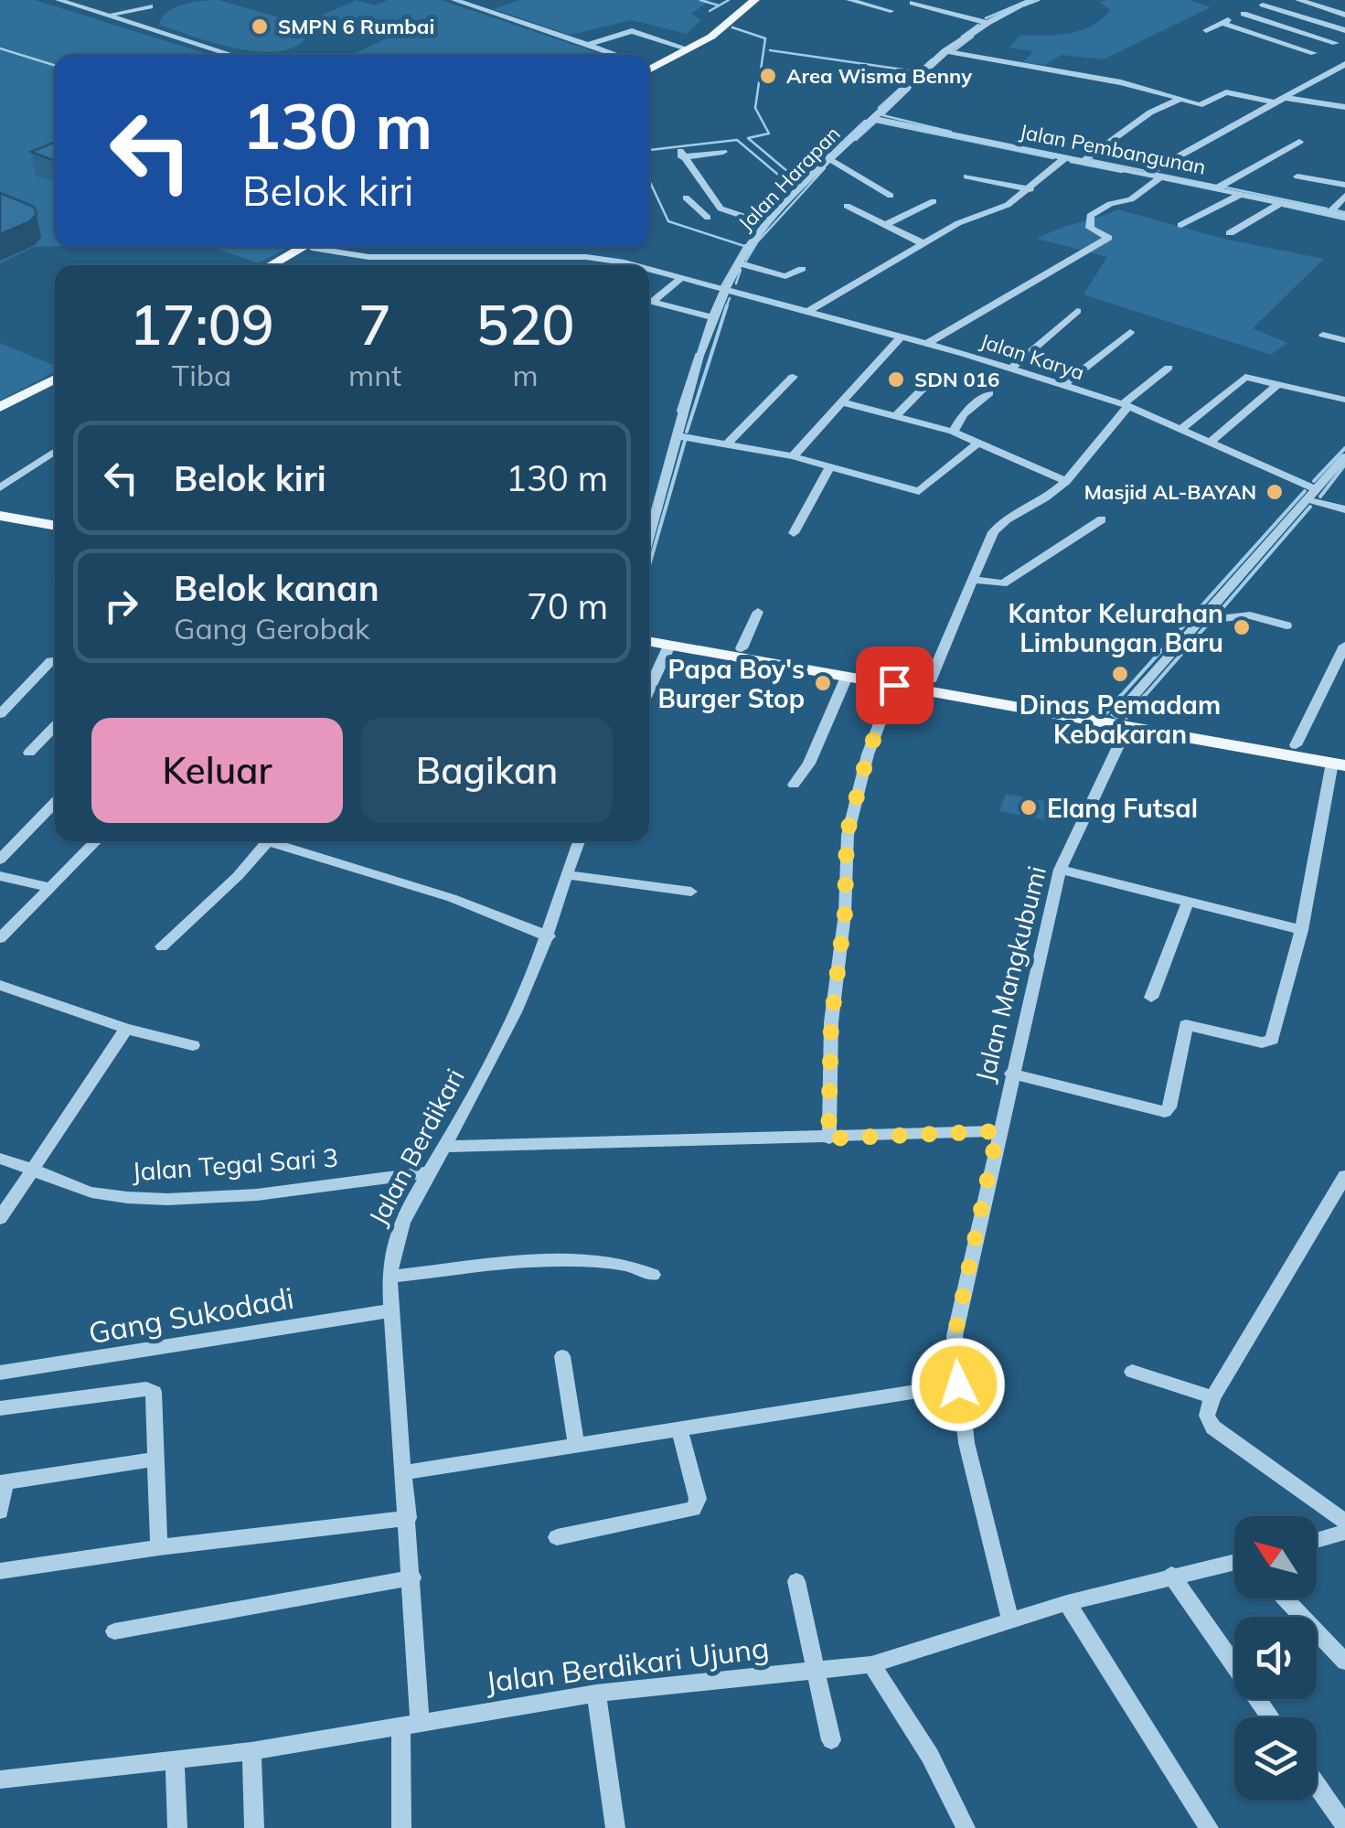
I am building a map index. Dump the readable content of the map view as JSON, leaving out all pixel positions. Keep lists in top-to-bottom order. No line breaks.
{"streets":{"street":["Jalan Pembangunan","Jalan Harapan","Jalan Karya","Jalan Mangkubumi","Jalan Berdikari","Jalan Tegal Sari 3","Gang Sukodadi","Jalan Berdikari Ujung"]},"crossings":[["Jalan Pembangunan","Jalan Harapan"],["Jalan Harapan","Jalan Karya"],["Jalan Karya","Jalan Mangkubumi"],["Jalan Mangkubumi","Jalan Berdikari Ujung"],["Jalan Berdikari","Jalan Tegal Sari 3"],["Jalan Berdikari","Gang Sukodadi"],["Jalan Berdikari","Jalan Berdikari Ujung"]],"places":["SMPN 6 Rumbai","Area Wisma Benny","SDN 016","Masjid AL-BAYAN","Kantor Kelurahan Limbungan Baru","Dinas Pemadam Kebakaran","Papa Boy's Burger Stop","Elang Futsal"],"north":"top left","page":{"turn":["130 m","Belok kiri"],"eta":["17:09","Tiba","7","mnt","520","m"],"list":[{"name":"Belok kiri","value":"130 m"},{"name":"Belok kanan","note":"Gang Gerobak","value":"70 m"}],"buttons":["Keluar","Bagikan"]}}
